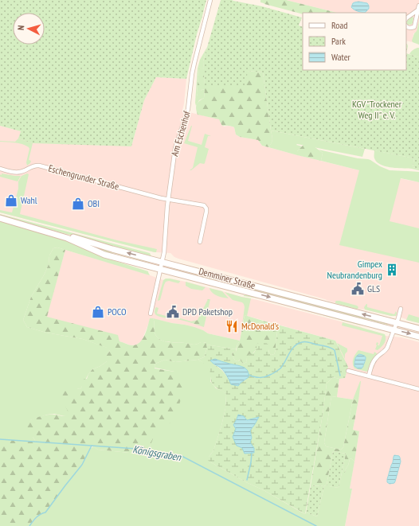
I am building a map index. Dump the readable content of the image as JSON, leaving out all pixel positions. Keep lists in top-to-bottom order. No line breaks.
{"streets":{"main road":["Demminer Straße"],"street":["Am Eschenhof","Eschengrunder Straße"]},"crossings":[["Am Eschenhof","Eschengrunder Straße"],["Am Eschenhof","Demminer Straße"]],"water":["Königsgraben"],"parks":["KGV \"Trockener Weg II\" e. V."],"places":{"shop":["Wahl","OBI","POCO"],"building":["Gimpex Neubrandenburg"],"public building":["GLS","DPD Paketshop"],"restaurant":["McDonald's"]},"legend":["Road","Park","Water"],"north":"left"}
